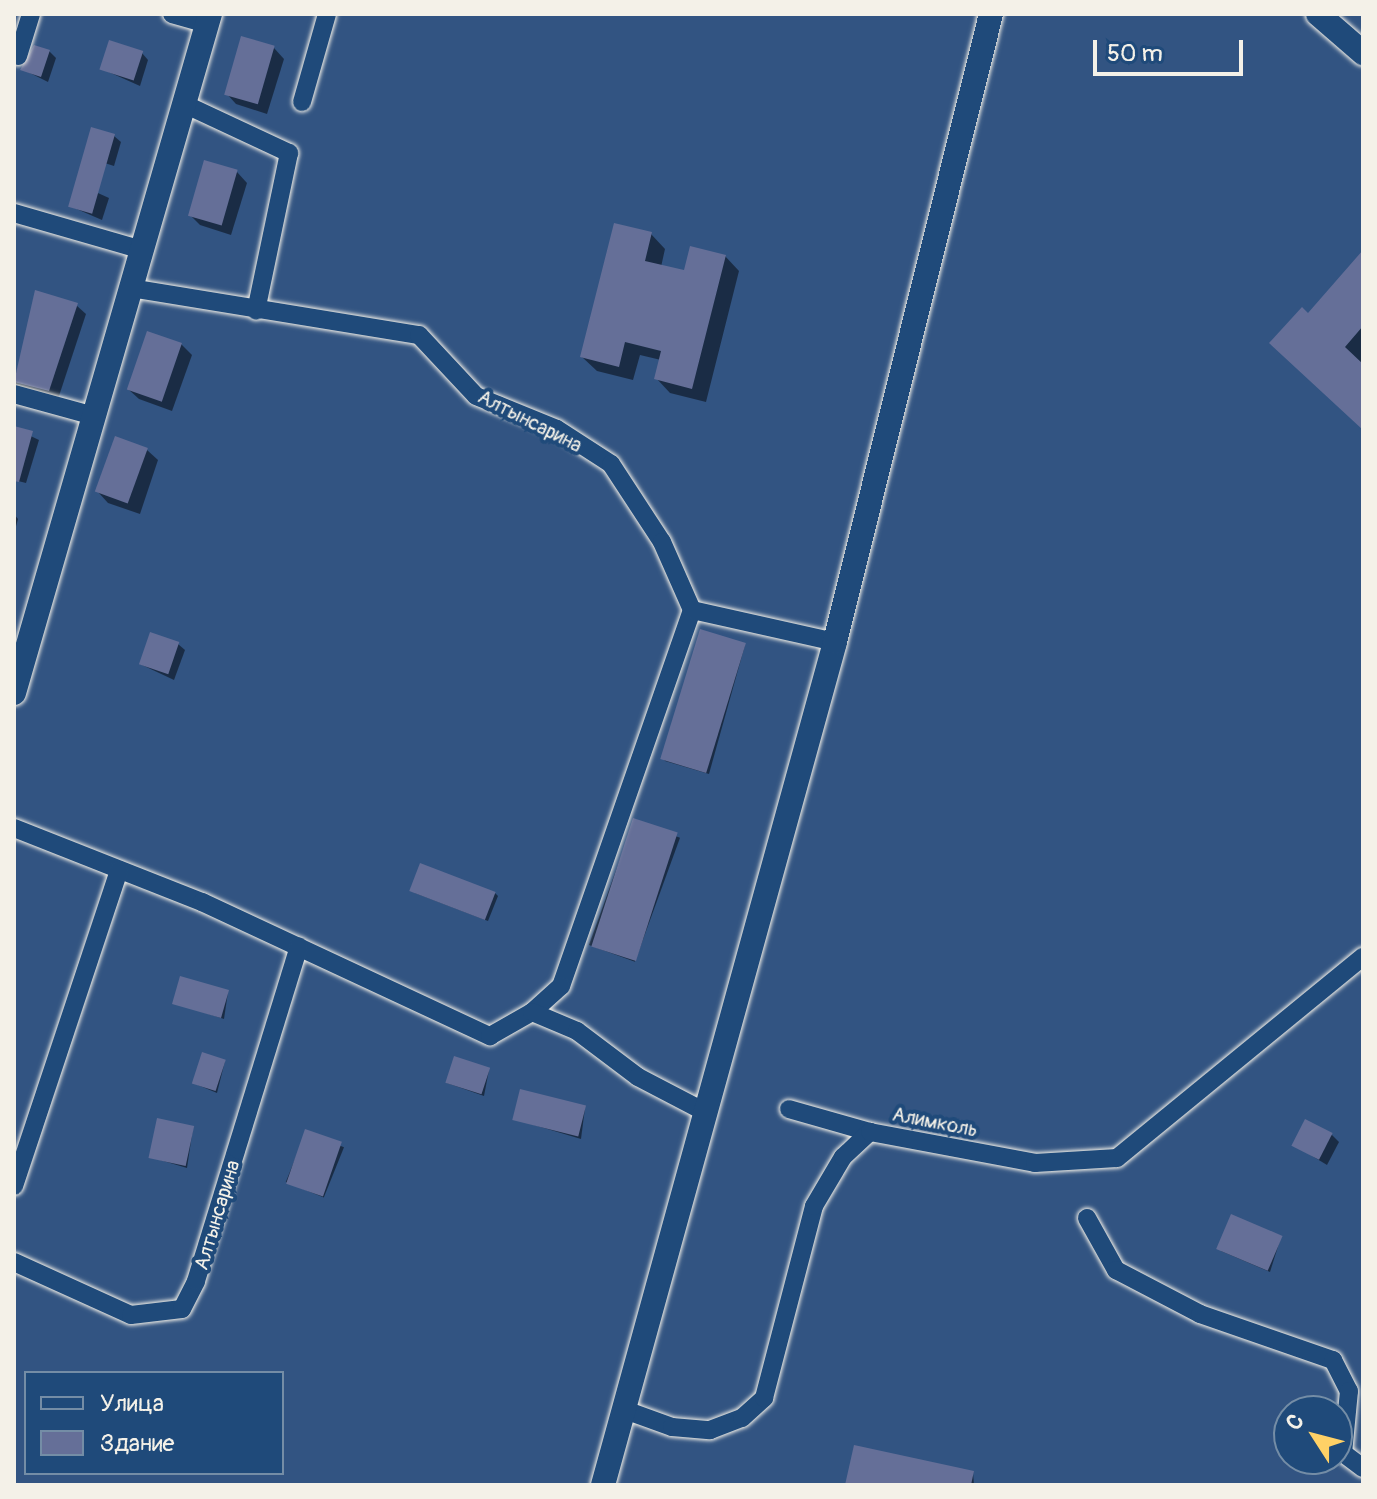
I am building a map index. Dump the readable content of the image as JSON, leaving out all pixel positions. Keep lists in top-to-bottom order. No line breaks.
{"streets":{"street":["Алтынсарина","Алимколь"]},"legend":["Улица","Здание"],"scale_bar":"50 m","north":"top left"}
